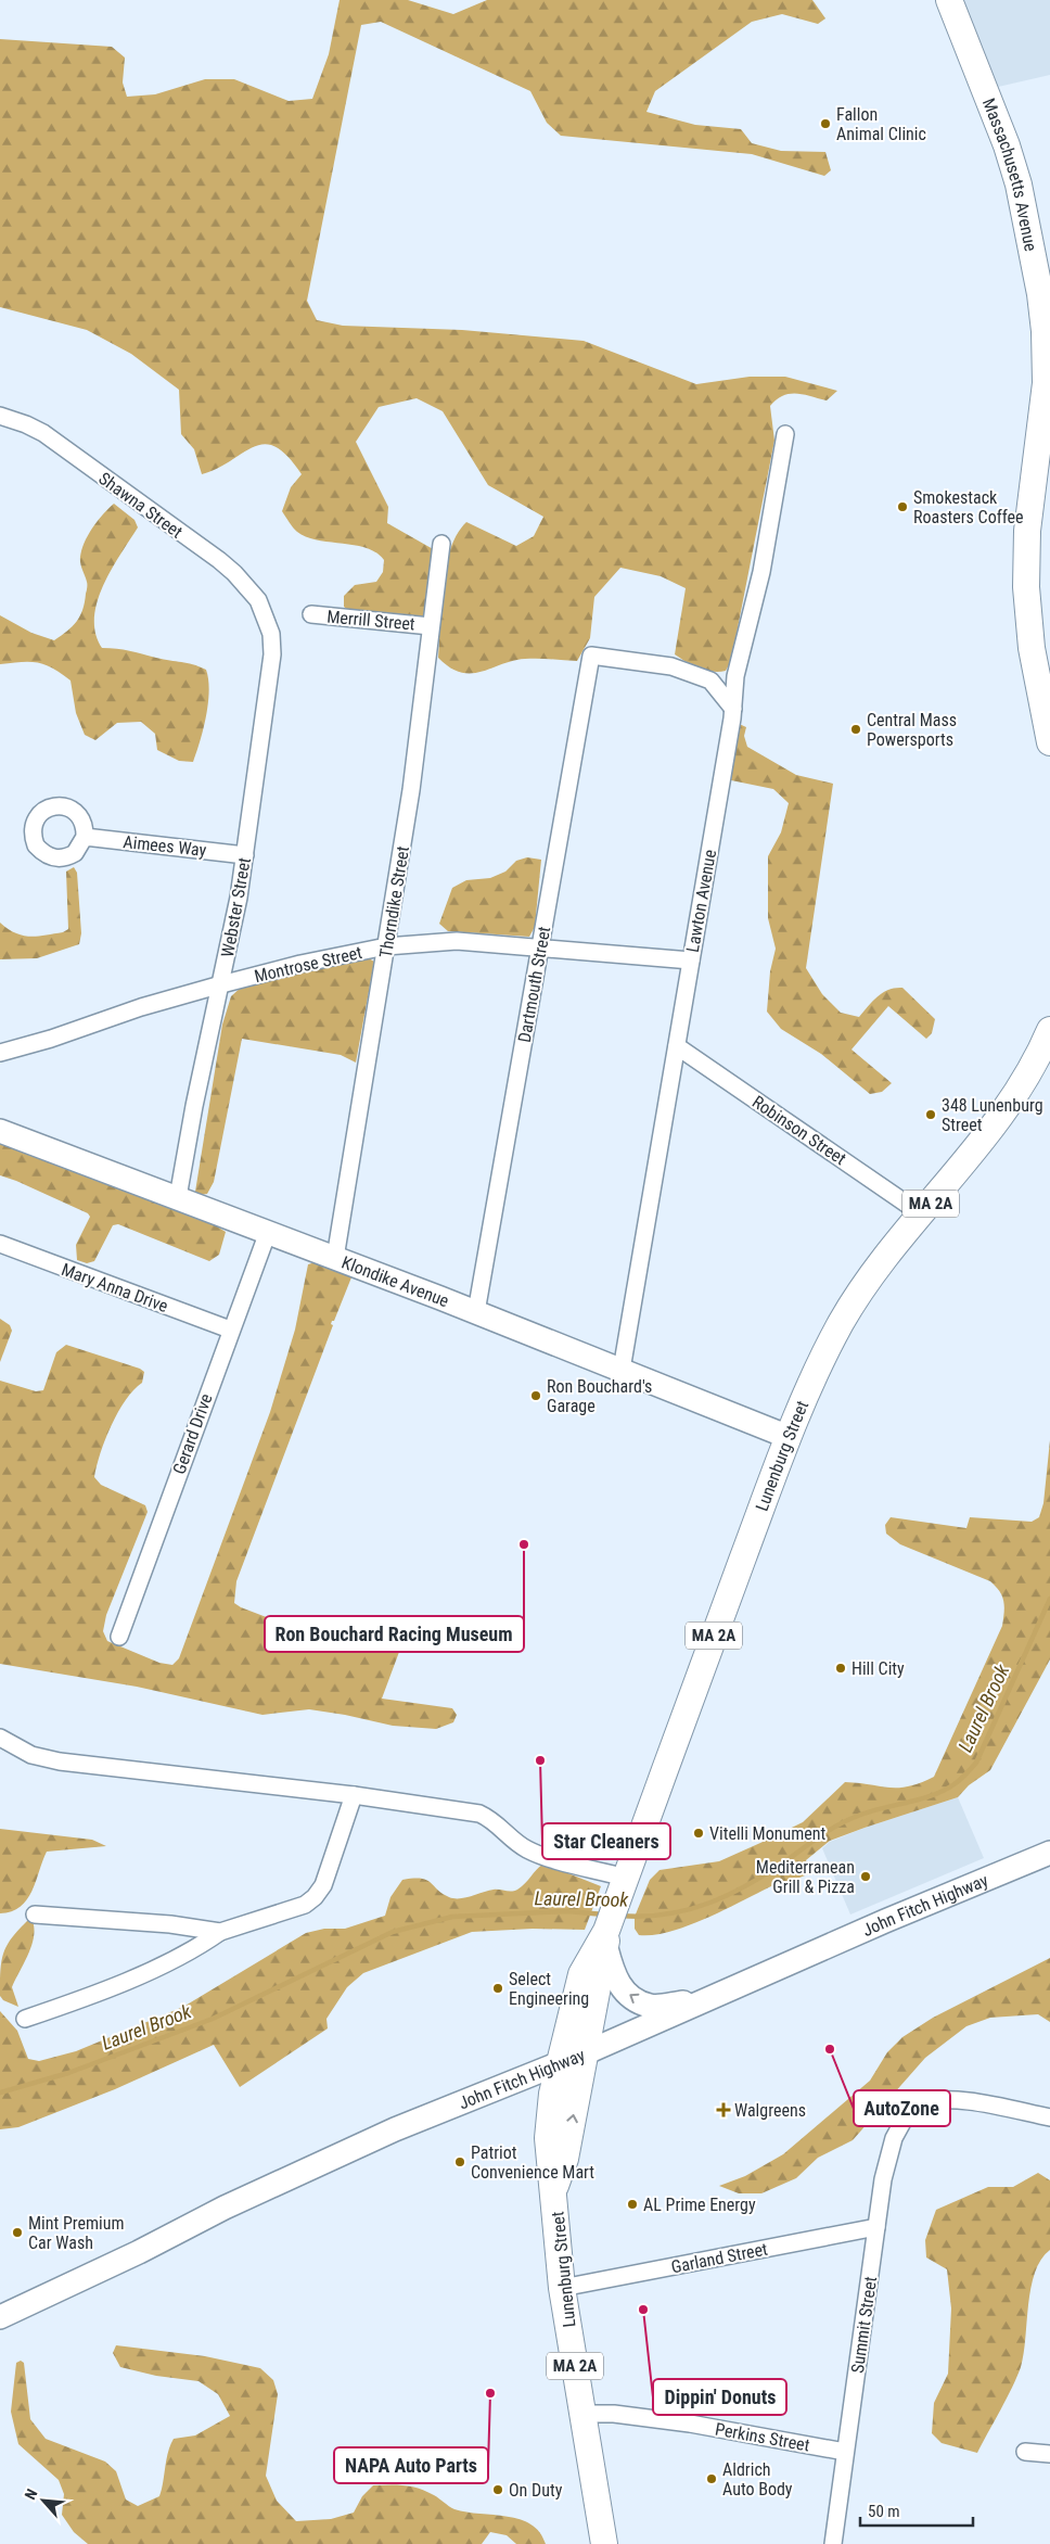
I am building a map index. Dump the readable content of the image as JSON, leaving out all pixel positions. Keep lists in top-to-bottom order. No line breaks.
{"streets":{"main road":["Massachusetts Avenue","MA 2A","Klondike Avenue","Lunenburg Street","John Fitch Highway"],"street":["Shawna Street","Merrill Street","Aimees Way","Lawton Avenue","Thorndike Street","Webster Street","Montrose Street","Dartmouth Street","Robinson Street","Mary Anna Drive","Gerard Drive","Garland Street","Summit Street","Perkins Street"]},"crossings":[["Shawna Street","Webster Street"],["Merrill Street","Thorndike Street"],["Aimees Way","Webster Street"],["Lawton Avenue","Montrose Street"],["Lawton Avenue","Dartmouth Street"],["Lawton Avenue","Robinson Street"],["Lawton Avenue","Klondike Avenue"],["Thorndike Street","Montrose Street"],["Thorndike Street","Klondike Avenue"],["Webster Street","Montrose Street"],["Webster Street","Klondike Avenue"],["Montrose Street","Dartmouth Street"],["Dartmouth Street","Klondike Avenue"],["Robinson Street","Lunenburg Street"],["Klondike Avenue","Gerard Drive"],["Klondike Avenue","Lunenburg Street"],["Mary Anna Drive","Gerard Drive"],["Lunenburg Street","John Fitch Highway"],["Lunenburg Street","Garland Street"],["Lunenburg Street","Perkins Street"],["Garland Street","Summit Street"],["Summit Street","Perkins Street"]],"water":["Laurel Brook"],"places":{"other":["Fallon Animal Clinic","Smokestack Roasters Coffee","Central Mass Powersports","348 Lunenburg Street","Ron Bouchard's Garage","Ron Bouchard Racing Museum","Hill City","Star Cleaners","Vitelli Monument","Mediterranean Grill & Pizza","Select Engineering","AutoZone","Patriot Convenience Mart","AL Prime Energy","Mint Premium Car Wash","Dippin' Donuts","NAPA Auto Parts","Aldrich Auto Body","On Duty"],"health":["Walgreens"]},"scale_bar":"50 m","north":"top left"}
